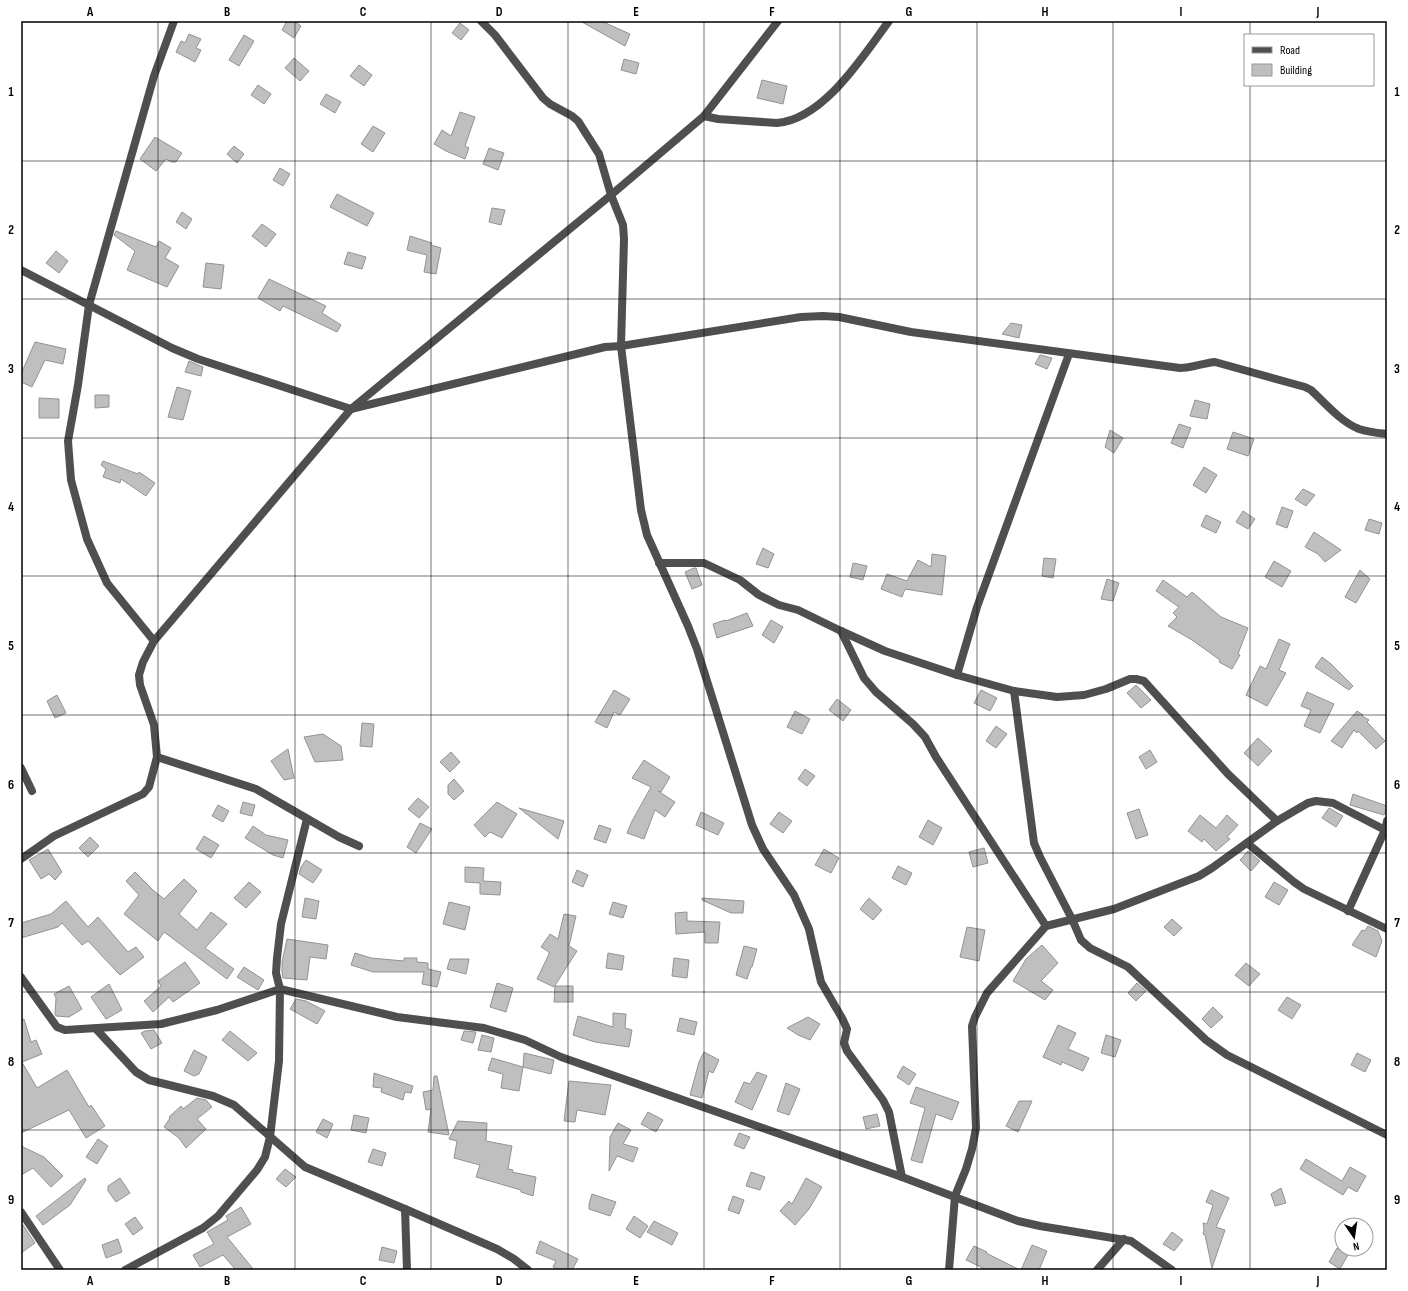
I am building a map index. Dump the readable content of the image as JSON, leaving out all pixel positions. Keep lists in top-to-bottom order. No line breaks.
{"legend":["Road","Building"],"north":"bottom","grid":{"columns":["A","B","C","D","E","F","G","H","I","J"],"rows":["1","2","3","4","5","6","7","8","9"]}}
